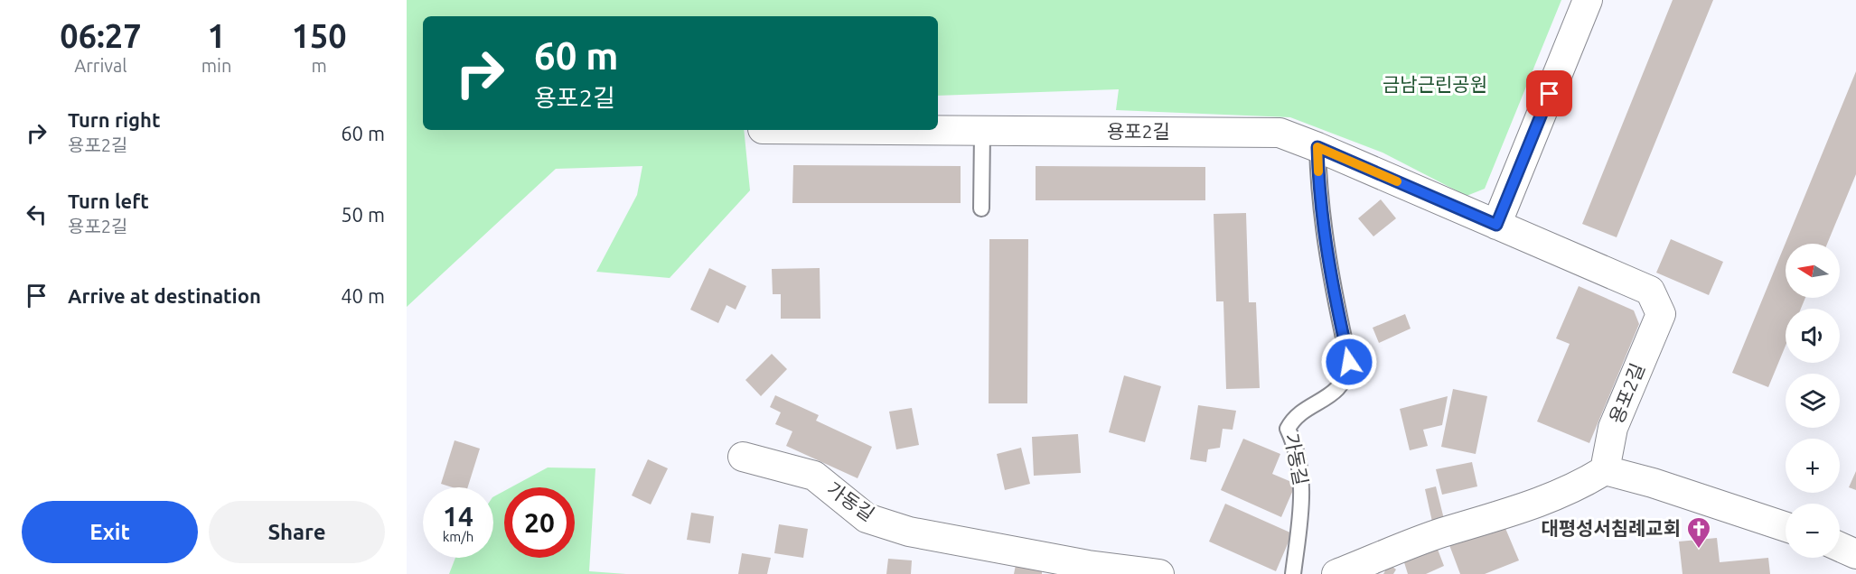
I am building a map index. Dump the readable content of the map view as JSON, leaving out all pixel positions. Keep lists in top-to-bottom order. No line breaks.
{"streets":{"street":["용포2길","가동길"]},"crossings":[["용포2길","가동길"]],"parks":["금남근린공원"],"places":{"church":["대평성서침례교회"]},"north":"left","page":{"eta":["06:27","Arrival","1","min","150","m"],"turn":["60 m","용포2길"],"list":[{"name":"Turn right","note":"용포2길","value":"60 m"},{"name":"Turn left","note":"용포2길","value":"50 m"},{"name":"Arrive at destination","value":"40 m"}],"map_buttons":["+","−"],"speed":"14 km/h","limit":"20","buttons":["Exit","Share"]}}
